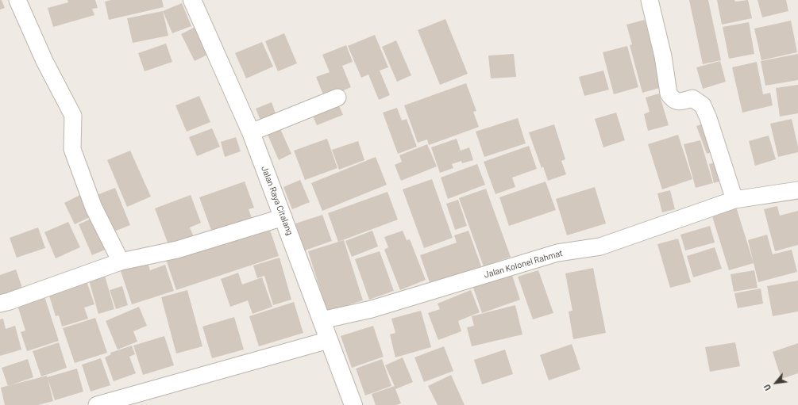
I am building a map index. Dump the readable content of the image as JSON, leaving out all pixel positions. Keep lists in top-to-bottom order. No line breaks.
{"streets":{"street":["Jalan Raya Citalang","Jalan Kolonel Rahmat"]},"crossings":[["Jalan Raya Citalang","Jalan Kolonel Rahmat"]],"north":"bottom left"}
